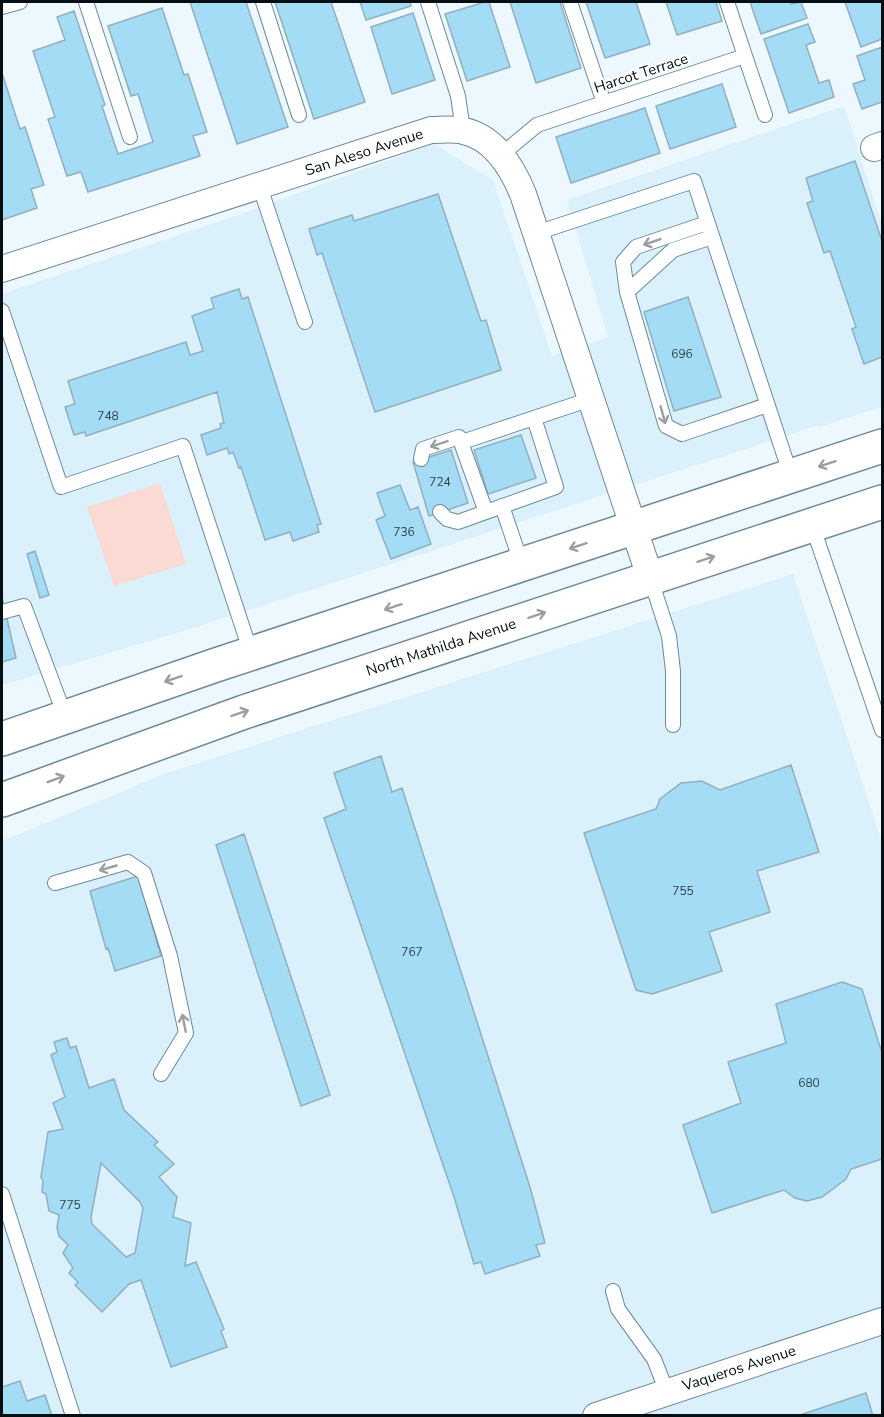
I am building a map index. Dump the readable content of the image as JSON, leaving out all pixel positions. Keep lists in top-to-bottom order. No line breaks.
{"streets":{"main road":["North Mathilda Avenue"],"street":["San Aleso Avenue","Vaqueros Avenue"],"lane":["Harcot Terrace"]},"crossings":[["Harcot Terrace","San Aleso Avenue"],["San Aleso Avenue","North Mathilda Avenue"]],"house_numbers":["696","748","724","736","755","767","680","775"]}
